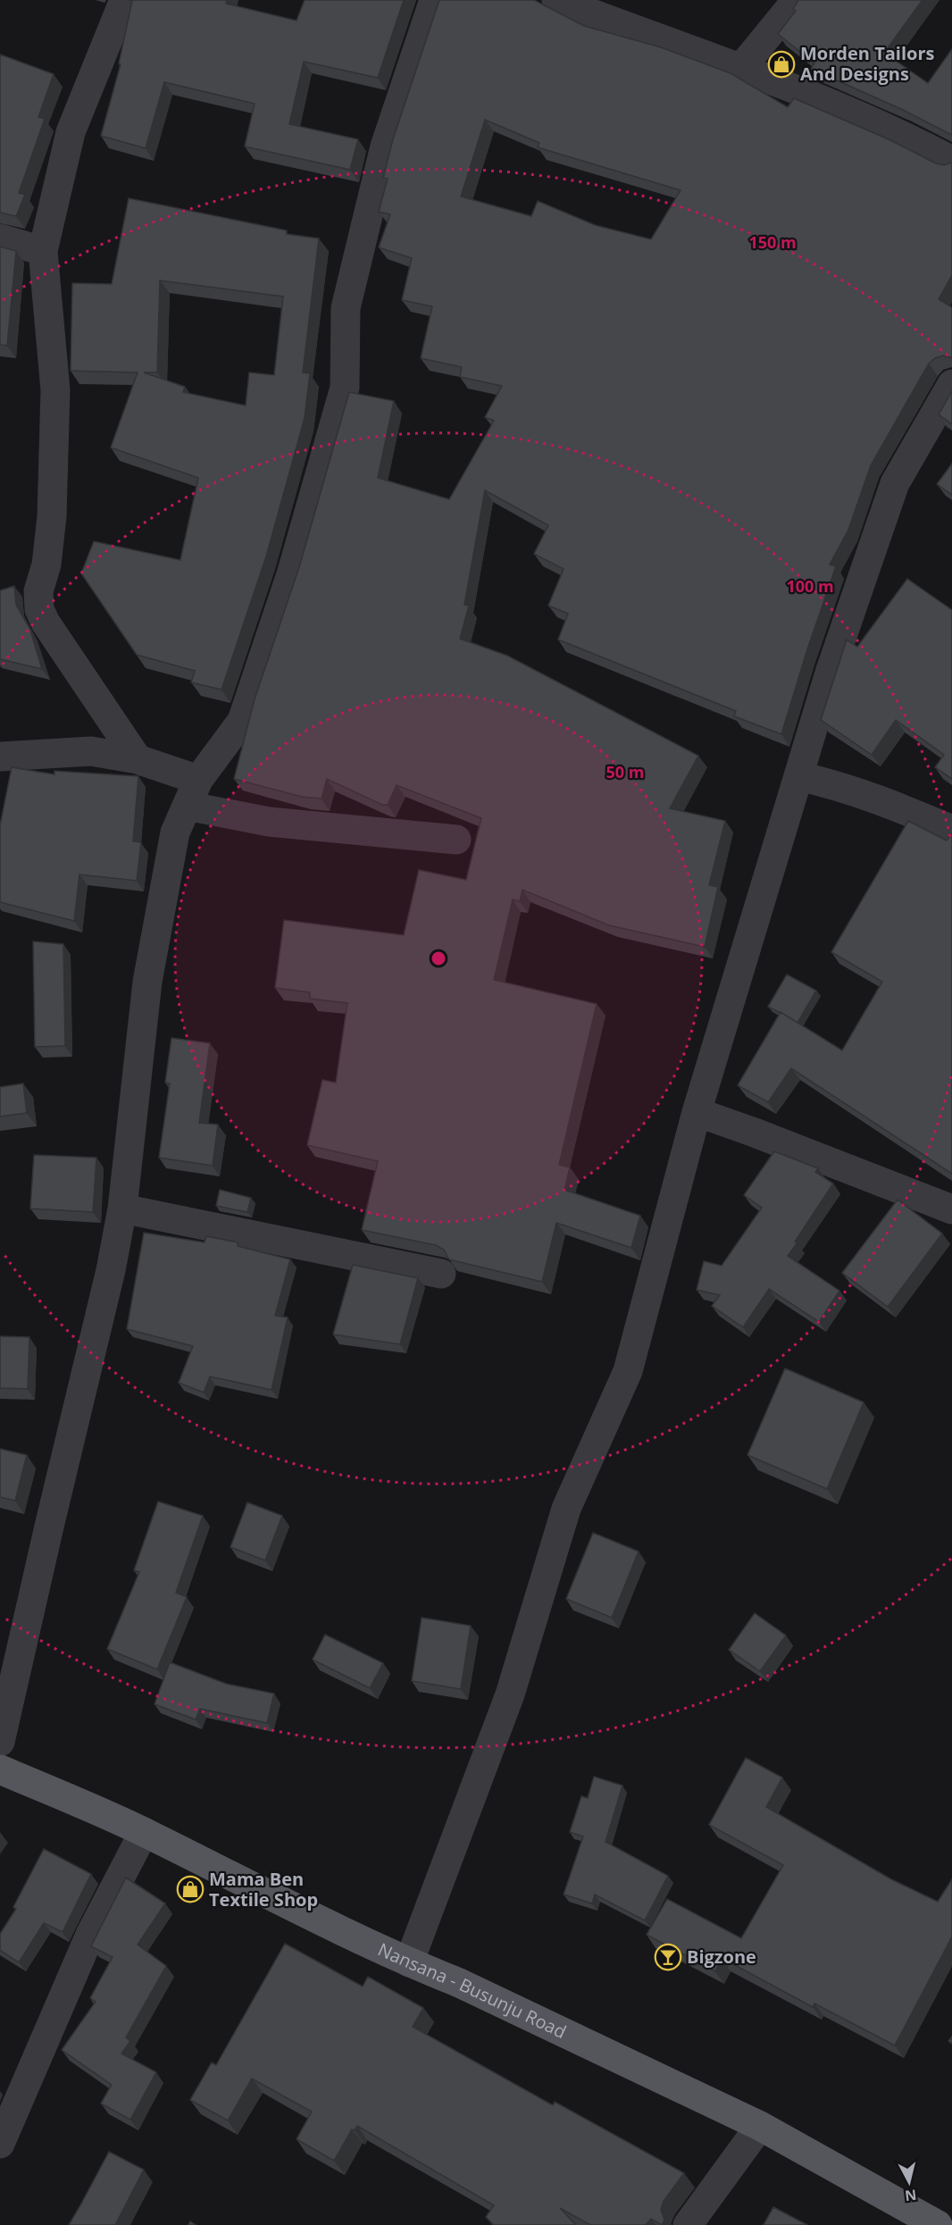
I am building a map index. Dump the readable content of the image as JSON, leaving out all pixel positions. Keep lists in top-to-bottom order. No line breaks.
{"streets":{"main road":["Nansana - Busunju Road"]},"places":{"shop":["Morden Tailors And Designs","Mama Ben Textile Shop"],"bar":["Bigzone"]},"north":"bottom","rings":["150 m","100 m","50 m"]}
